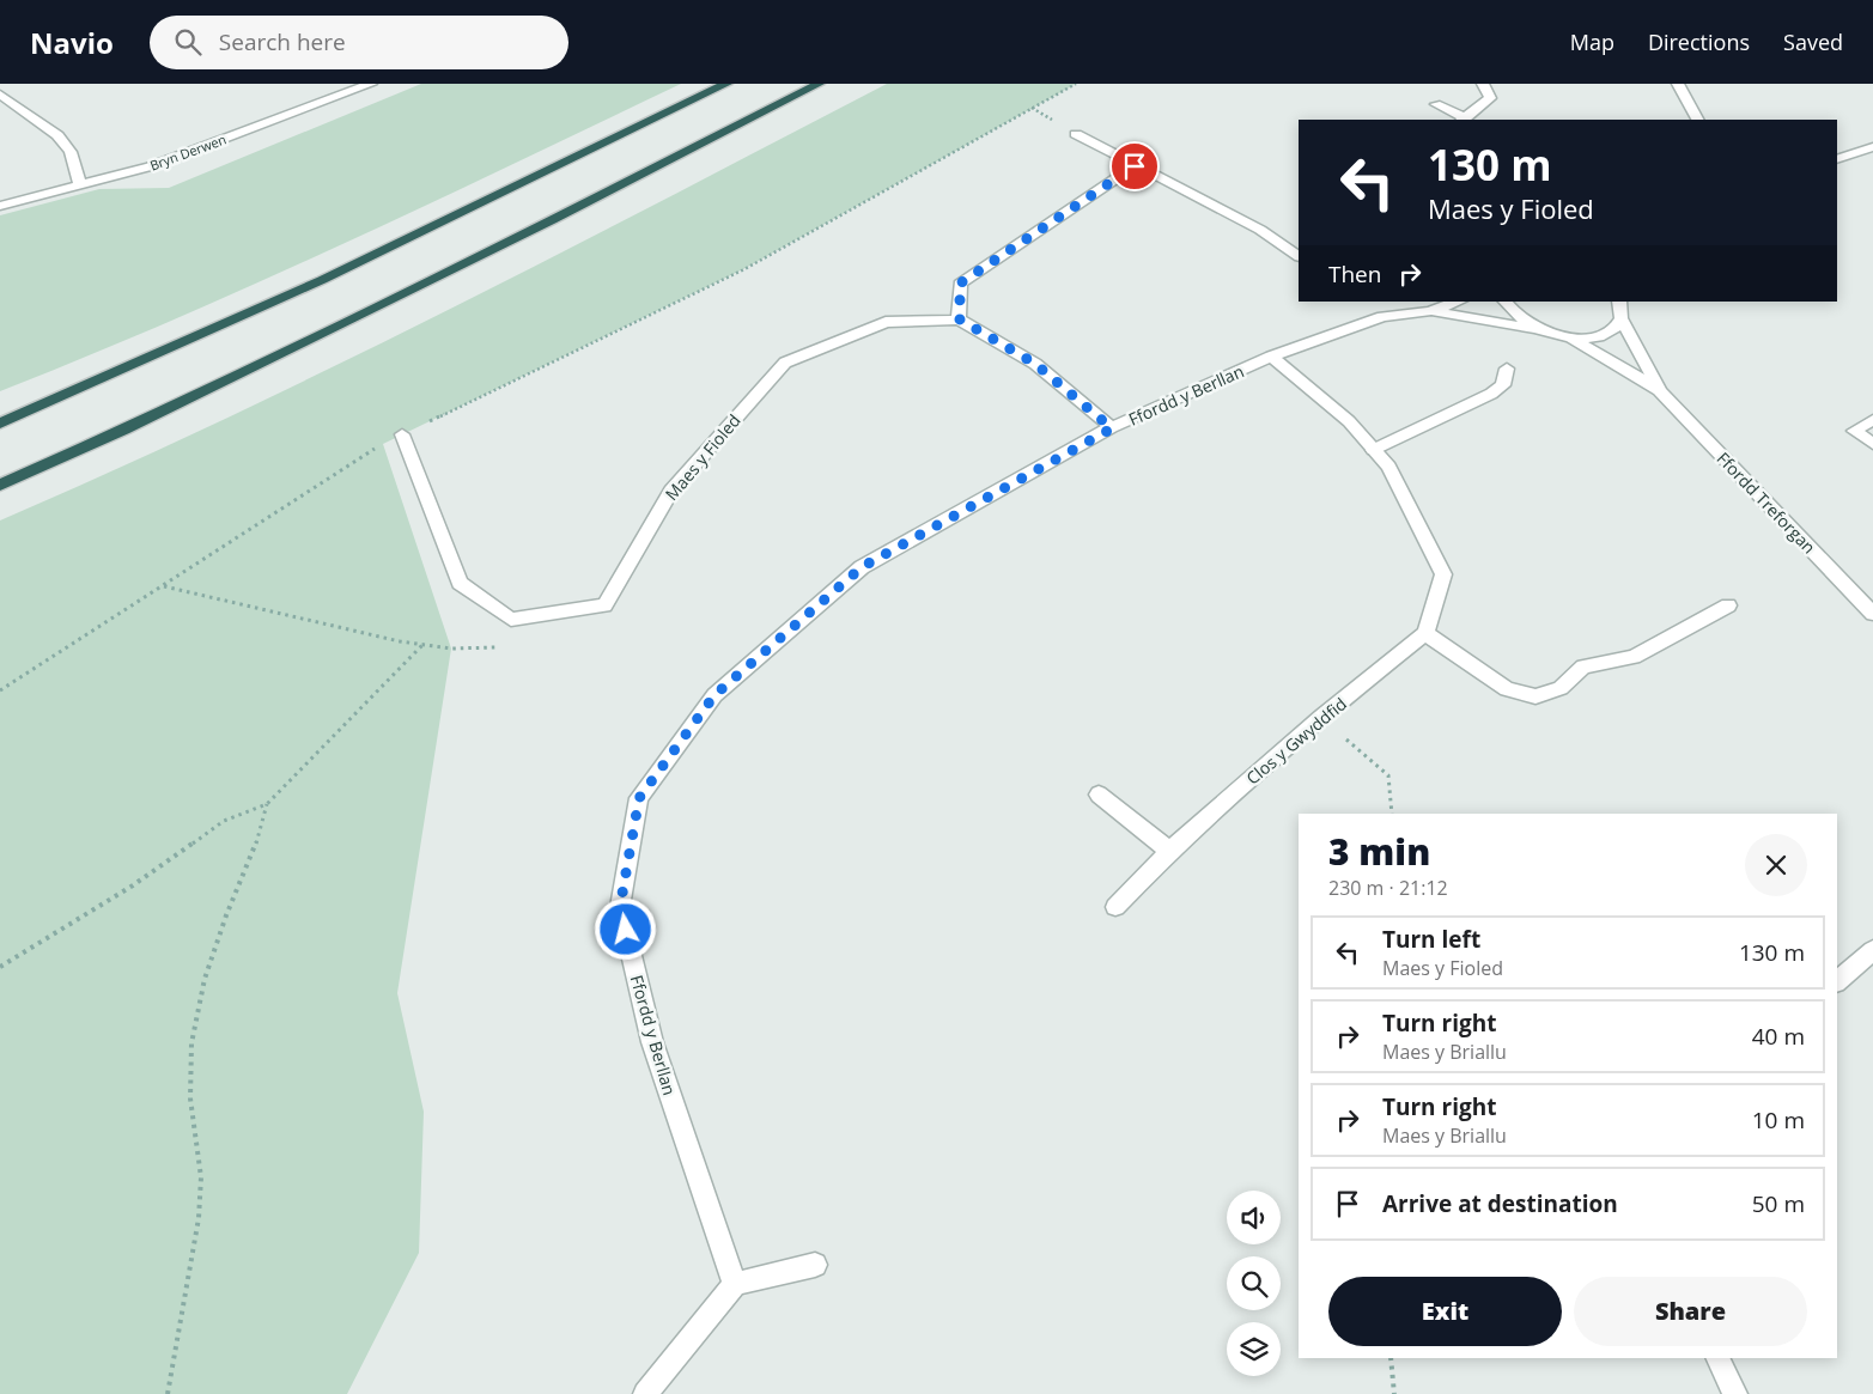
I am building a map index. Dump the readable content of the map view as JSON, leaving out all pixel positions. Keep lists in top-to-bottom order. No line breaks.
{"streets":{"street":["Bryn Derwen","Ffordd y Berllan","Maes y Fioled","Ffordd Treforgan","Clos y Gwyddfid"]},"page":{"header":"Navio","search":"Search here","nav":["Map","Directions","Saved"],"turn":["130 m","Maes y Fioled"],"then":"Then","heading":["3 min","230 m · 21:12"],"list":[{"name":"Turn left","note":"Maes y Fioled","value":"130 m"},{"name":"Turn right","note":"Maes y Briallu","value":"40 m"},{"name":"Turn right","note":"Maes y Briallu","value":"10 m"},{"name":"Arrive at destination","value":"50 m"}],"buttons":["Exit","Share"]}}
